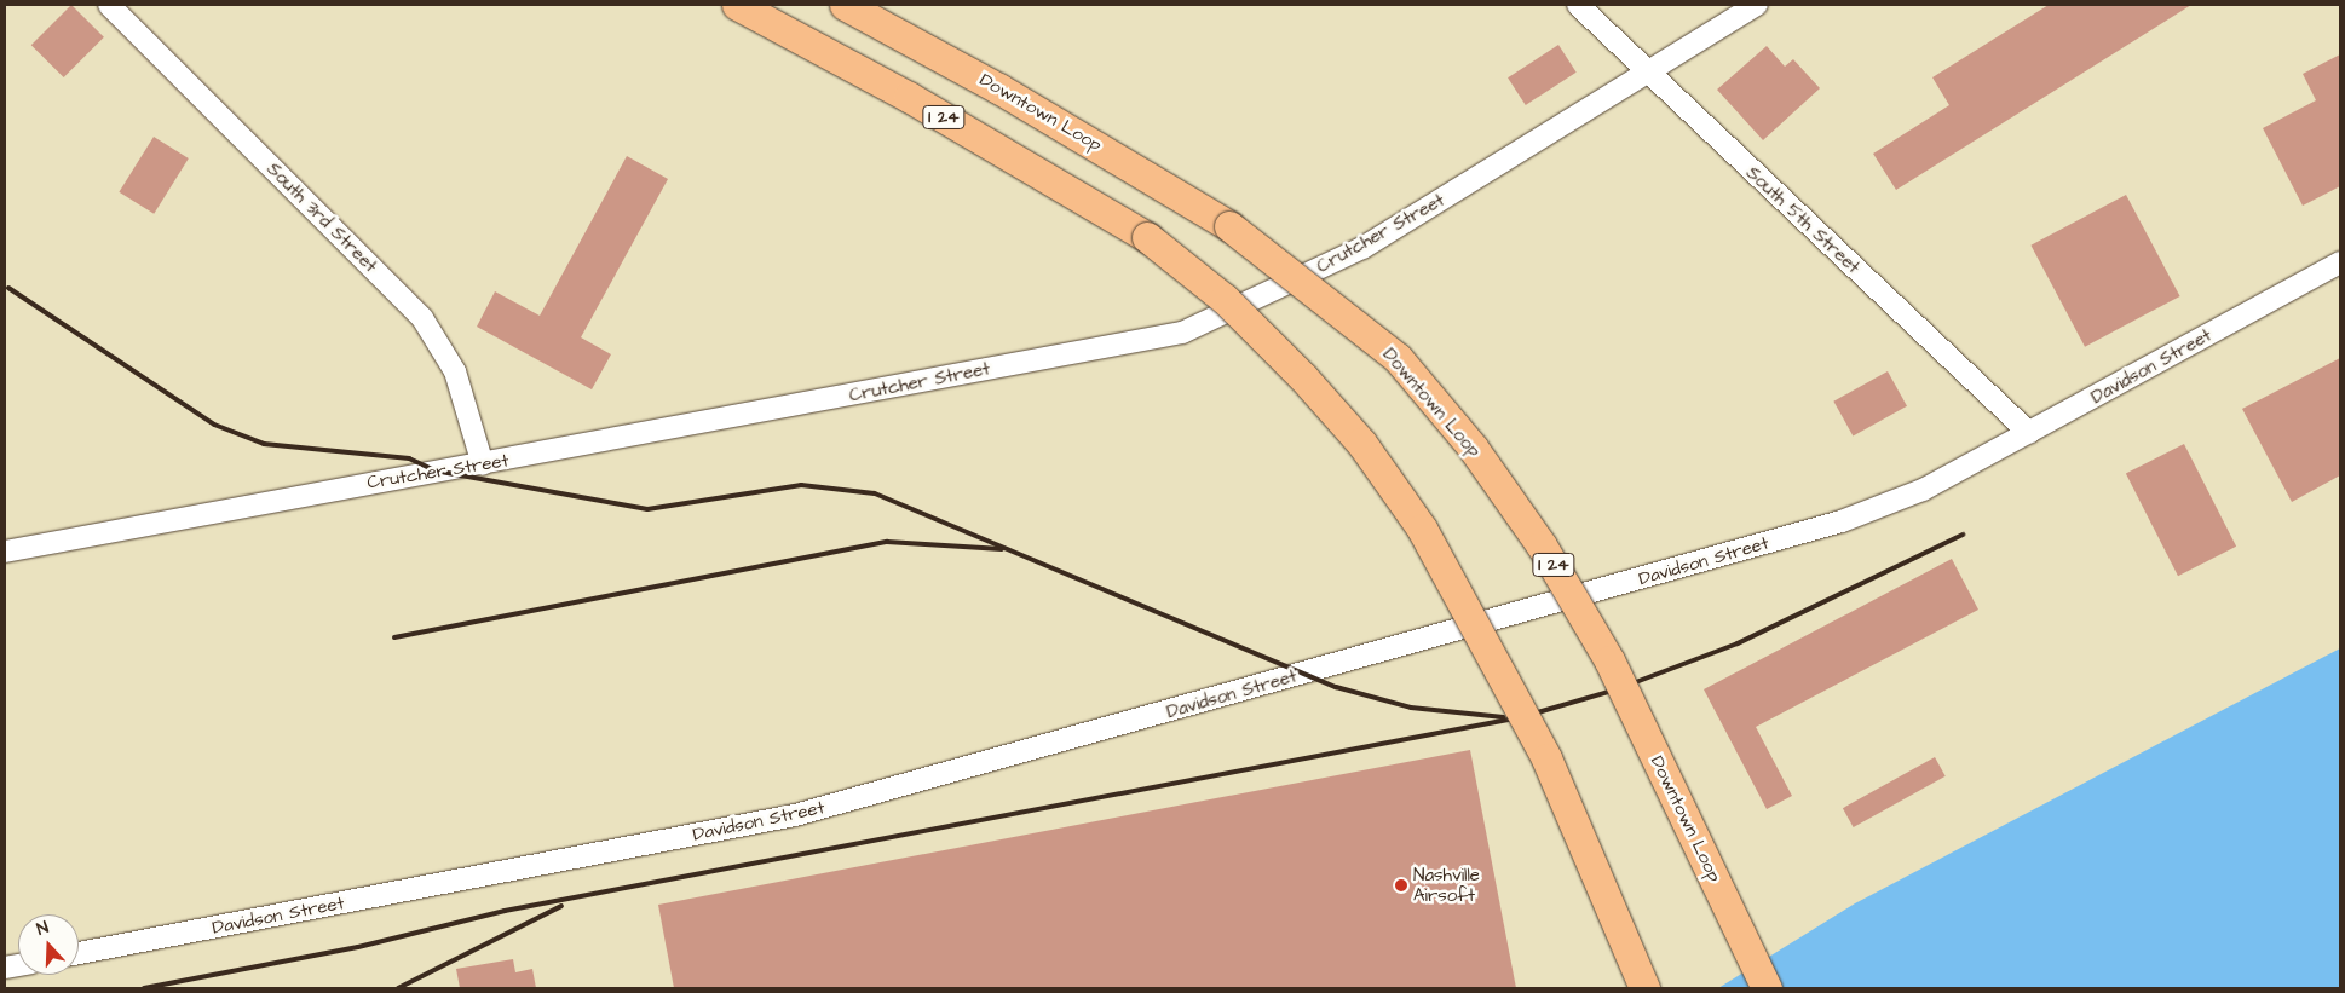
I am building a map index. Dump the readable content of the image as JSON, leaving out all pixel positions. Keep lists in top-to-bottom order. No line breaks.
{"streets":{"highway":["Downtown Loop","I 24"],"street":["South 3rd Street","South 5th Street","Crutcher Street","Davidson Street"]},"crossings":[["South 3rd Street","Crutcher Street"],["South 5th Street","Crutcher Street"],["South 5th Street","Davidson Street"]],"places":["Nashville Airsoft"],"north":"top"}
